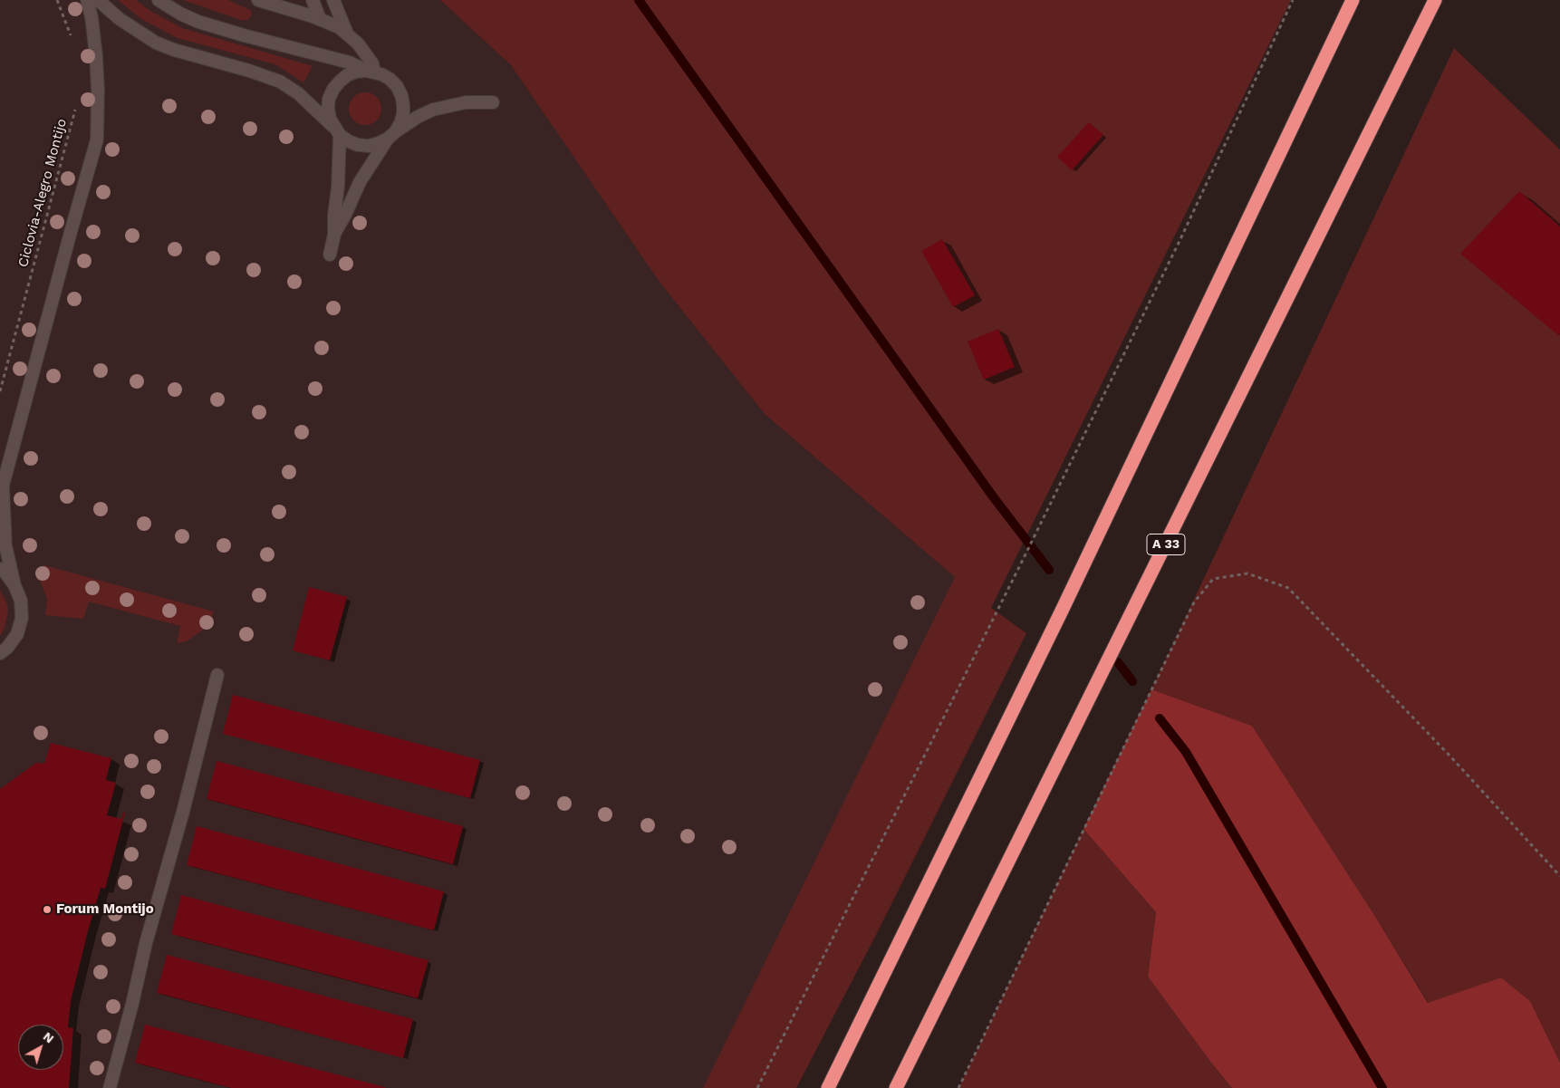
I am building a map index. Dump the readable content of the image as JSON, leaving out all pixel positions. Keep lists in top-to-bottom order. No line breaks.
{"streets":{"highway":["A 33"],"path":["Ciclovia-Alegro Montijo"]},"places":["Forum Montijo"],"north":"top right"}
